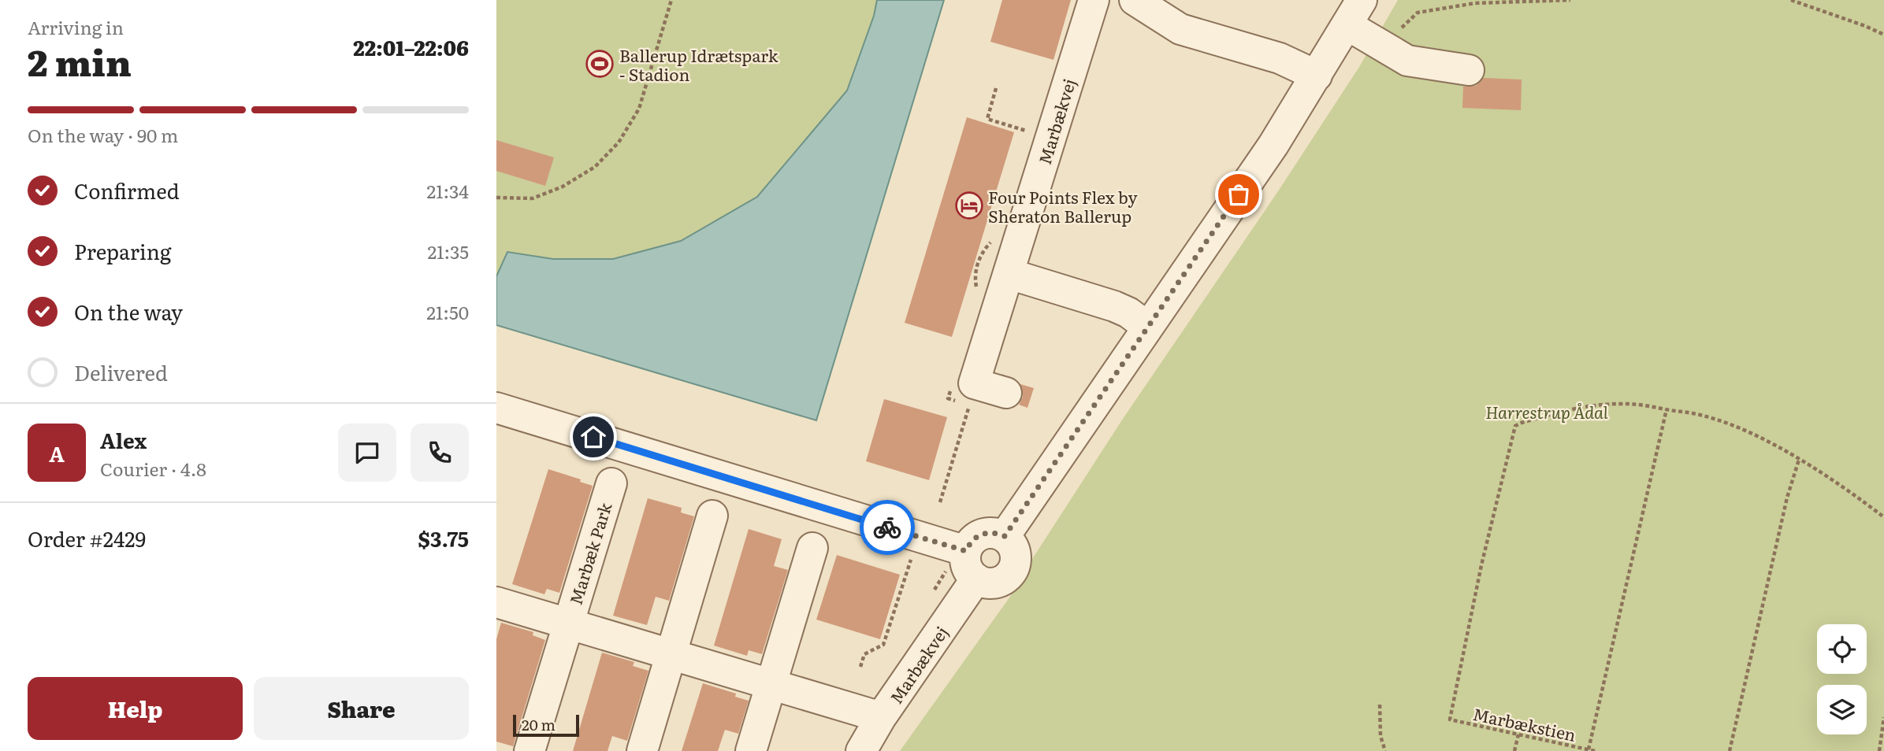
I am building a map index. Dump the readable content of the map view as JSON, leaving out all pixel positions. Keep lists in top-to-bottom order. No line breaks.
{"streets":{"street":["Marbækvej","Marbæk Park"],"path":["Marbækstien"]},"crossings":[["Marbækvej","Marbæk Park"]],"parks":["Harrestrup Ådal"],"places":{"sports":["Ballerup Idrætspark - Stadion"],"hotel":["Four Points Flex by Sheraton Ballerup"]},"scale_bar":"20 m","page":{"heading":["2 min","Arriving in","22:01–22:06"],"panel":["Alex","Courier · 4.8","Order #2429","$3.75"],"bar":"On the way · 90 m","list":[["Confirmed","21:34"],["Preparing","21:35"],["On the way","21:50"],"Delivered"],"round":"A","buttons":["Help","Share"],"scale":"20 m"}}
